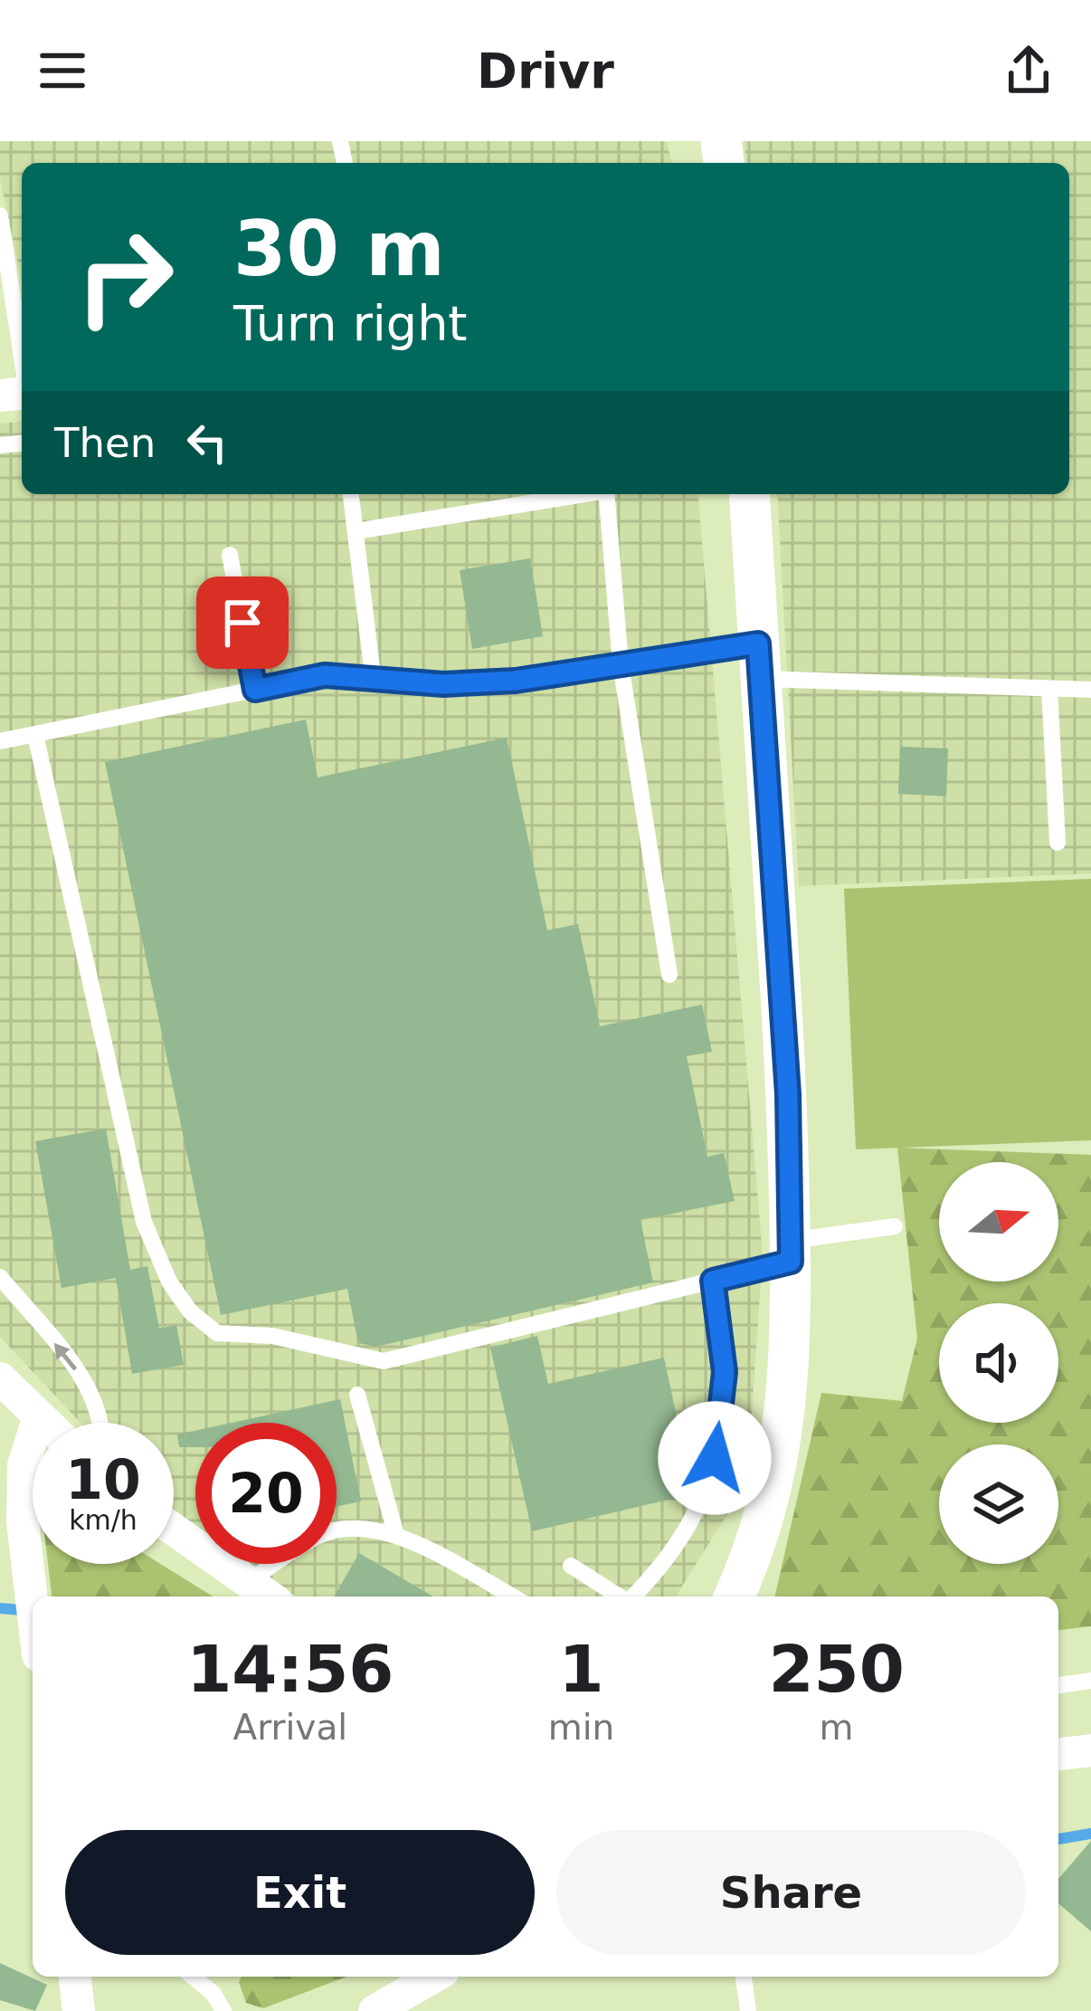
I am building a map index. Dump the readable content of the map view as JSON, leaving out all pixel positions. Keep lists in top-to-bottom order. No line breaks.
{"north":"right","page":{"header":"Drivr","turn":["30 m","Turn right"],"then":"Then","speed":"10 km/h","limit":"20","eta":["14:56","Arrival","1","min","250","m"],"buttons":["Exit","Share"]}}
